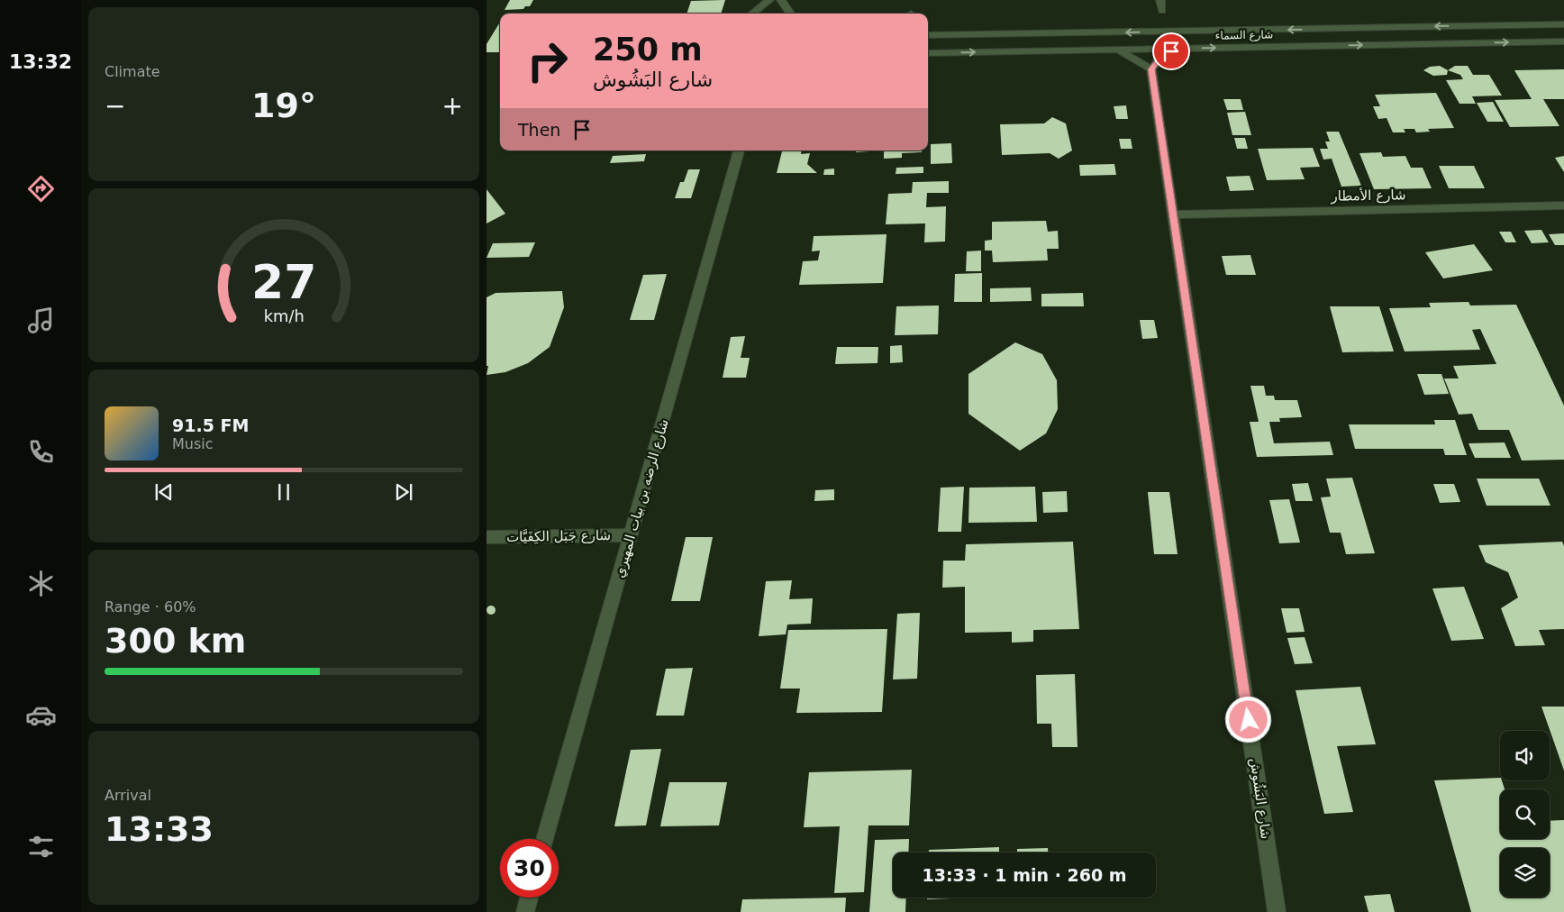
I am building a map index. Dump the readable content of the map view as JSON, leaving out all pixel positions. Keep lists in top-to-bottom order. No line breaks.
{"streets":{"street":["شارع السماء","شارع الأمطار","شارع الرضه بن بيات المهيري","شارع جَبَل الكِفَيَّات","شارع البَشُوش"]},"crossings":[["شارع الأمطار","شارع البَشُوش"],["شارع الرضه بن بيات المهيري","شارع جَبَل الكِفَيَّات"]],"page":{"tabs":"13:32","tile":["Climate",["Range · 60%","300 km"],["Arrival","13:33"]],"turn":["250 m","شارع البَشُوش"],"heat":["−","19°","+"],"then":"Then","song":["91.5 FM","Music"],"limit":"30","trip":"13:33 · 1 min · 260 m","gauge":["27","km/h"]}}
